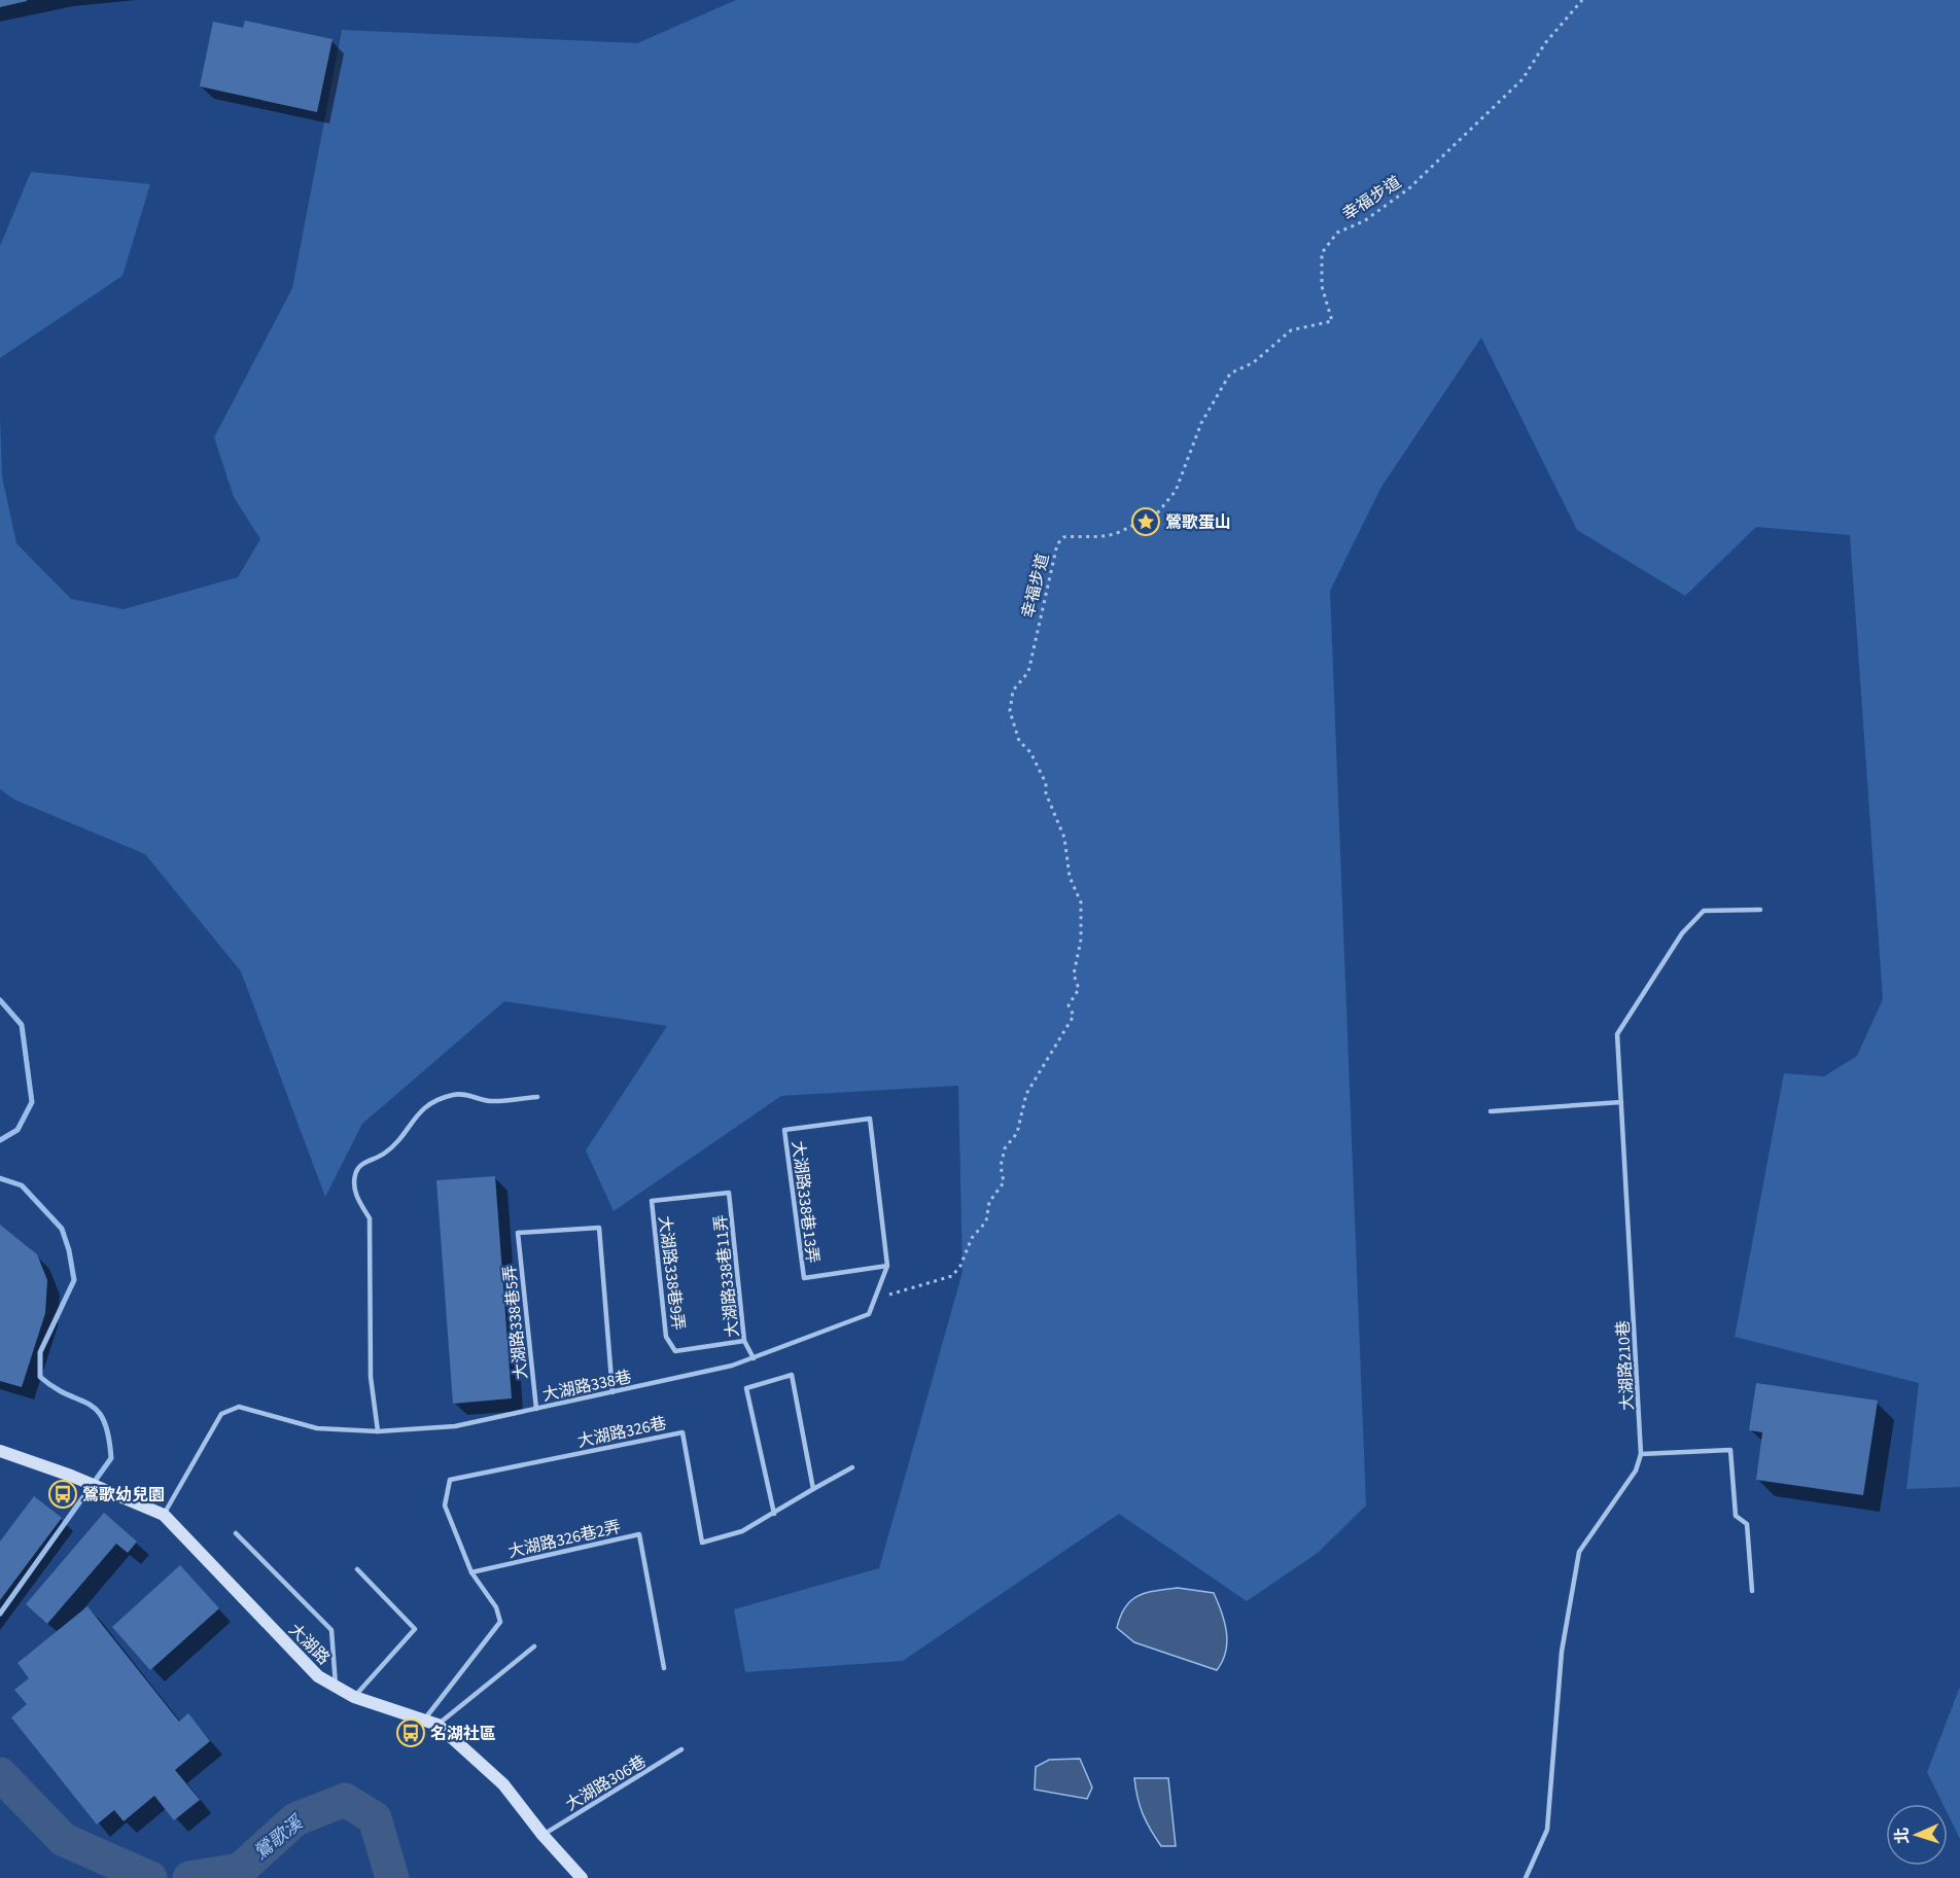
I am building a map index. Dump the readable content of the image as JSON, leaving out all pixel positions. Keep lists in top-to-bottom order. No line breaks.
{"streets":{"street":["大湖路"],"lane":["大湖路338巷13弄","大湖路338巷9弄","大湖路338巷11弄","大湖路338巷5弄","大湖路210巷","大湖路338巷","大湖路326巷","大湖路326巷2弄","大湖路306巷"],"path":["幸福步道"]},"crossings":[["幸福步道","大湖路338巷"],["大湖路338巷13弄","大湖路338巷"],["大湖路338巷9弄","大湖路338巷11弄"],["大湖路338巷11弄","大湖路338巷"],["大湖路338巷5弄","大湖路338巷"],["大湖路338巷","大湖路"],["大湖路326巷","大湖路326巷2弄"],["大湖路326巷","大湖路"],["大湖路","大湖路306巷"]],"water":["鶯歌溪"],"places":{"place":["鶯歌蛋山"],"bus stop":["鶯歌幼兒園","名湖社區"]},"north":"left"}
